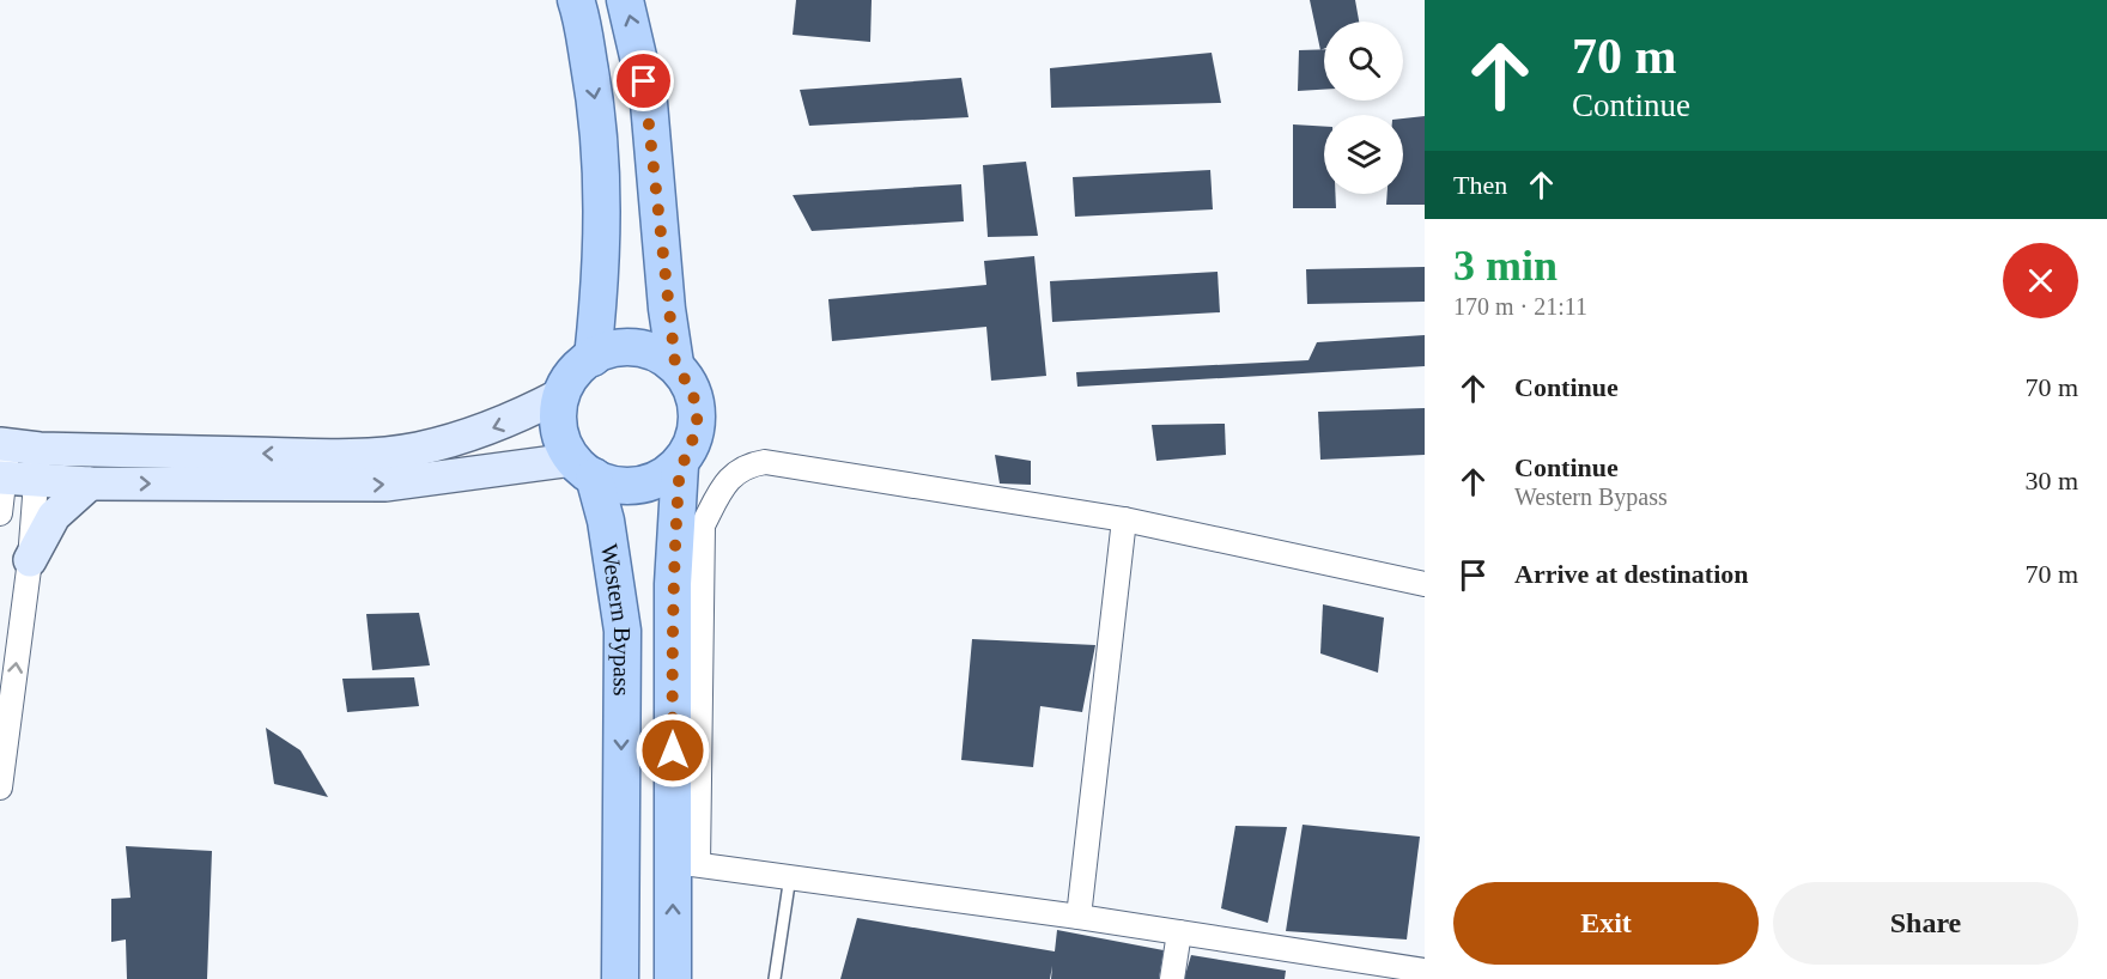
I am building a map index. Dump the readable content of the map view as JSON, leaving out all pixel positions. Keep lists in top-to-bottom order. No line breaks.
{"streets":{"main road":["Western Bypass"]},"page":{"turn":["70 m","Continue"],"then":"Then","heading":["3 min","170 m · 21:11"],"list":[{"name":"Continue","value":"70 m"},{"name":"Continue","note":"Western Bypass","value":"30 m"},{"name":"Arrive at destination","value":"70 m"}],"buttons":["Exit","Share"]}}
